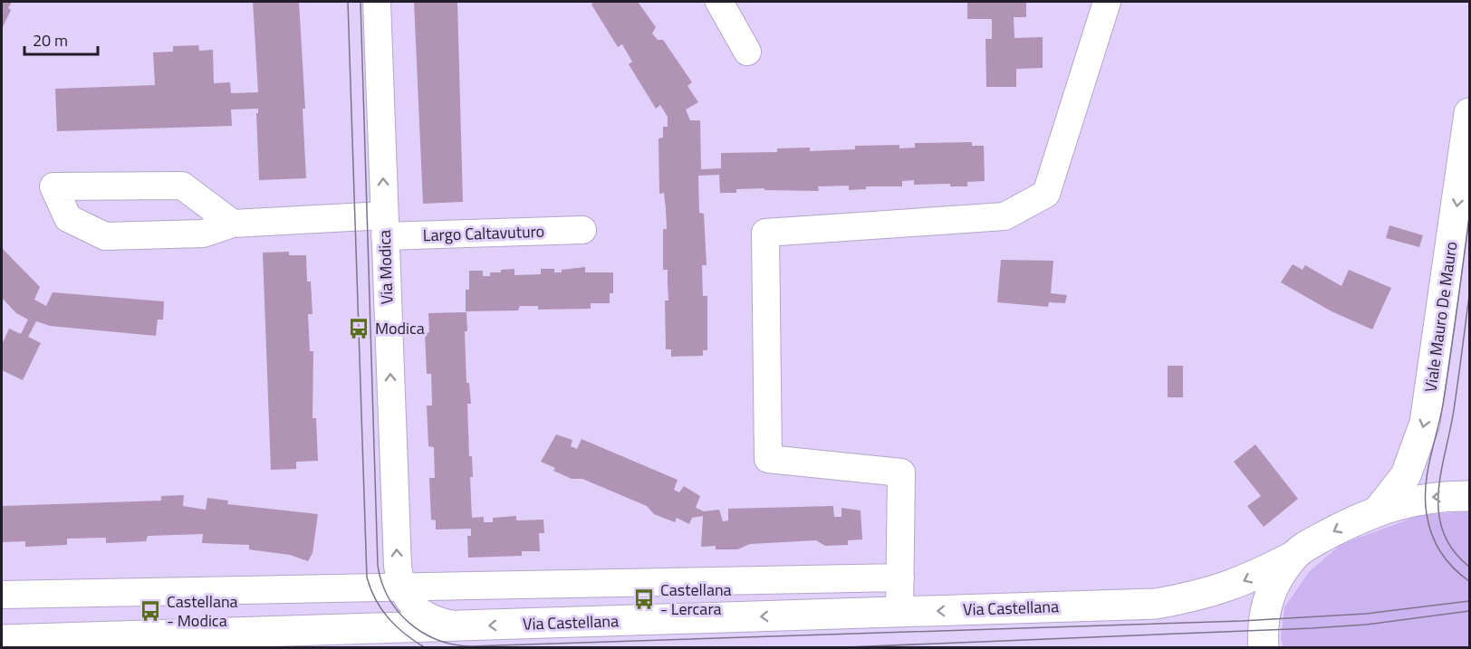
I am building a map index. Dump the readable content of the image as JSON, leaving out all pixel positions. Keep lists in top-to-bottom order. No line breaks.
{"streets":{"main road":["Viale Mauro De Mauro","Via Castellana"],"street":["Largo Caltavuturo","Via Modica"]},"crossings":[["Largo Caltavuturo","Via Modica"],["Via Modica","Via Castellana"]],"one_way":["Via Modica","Viale Mauro De Mauro","Via Castellana"],"places":{"bus stop":["Modica","Castellana - Lercara","Castellana - Modica"]},"scale_bar":"20 m"}
